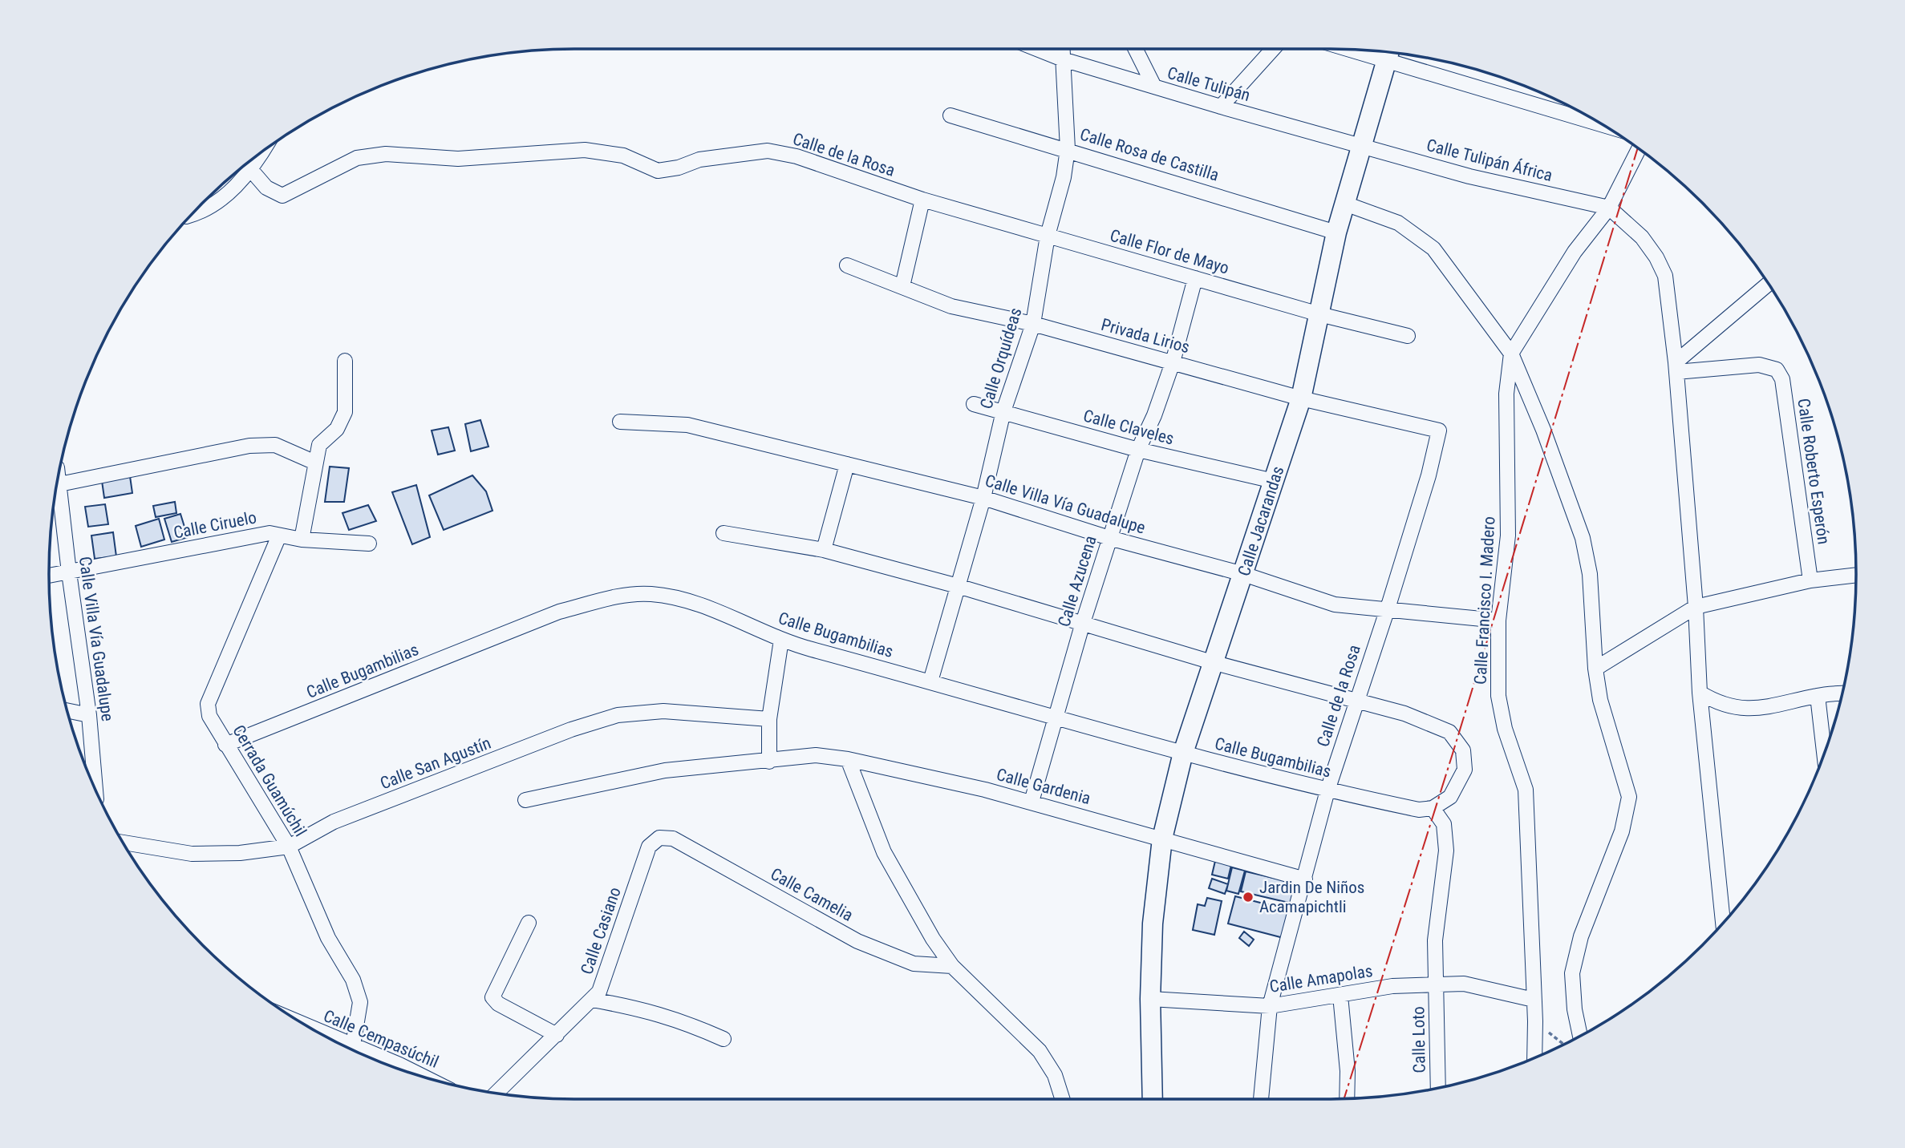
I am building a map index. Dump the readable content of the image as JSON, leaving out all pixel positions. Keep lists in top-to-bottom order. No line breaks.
{"streets":{"street":["Calle Tulipán","Calle de la Rosa","Calle Rosa de Castilla","Calle Tulipán África","Calle Flor de Mayo","Privada Lirios","Calle Orquídeas","Calle Claveles","Calle Roberto Esperón","Calle Villa Vía Guadalupe","Calle Jacarandas","Calle Ciruelo","Calle Azucena","Calle Francisco I. Madero","Calle Bugambilias","Calle San Agustín","Cerrada Guamúchil","Calle Gardenia","Calle Camelia","Calle Casiano","Calle Amapolas","Calle Cempasúchil","Calle Loto"]},"crossings":[["Calle Tulipán","Calle Tulipán África"],["Calle Tulipán","Calle Orquídeas"],["Calle Tulipán","Calle Jacarandas"],["Calle de la Rosa","Calle Flor de Mayo"],["Calle de la Rosa","Privada Lirios"],["Calle de la Rosa","Calle Villa Vía Guadalupe"],["Calle de la Rosa","Calle Bugambilias"],["Calle de la Rosa","Calle Gardenia"],["Calle de la Rosa","Calle Amapolas"],["Calle Rosa de Castilla","Calle Orquídeas"],["Calle Rosa de Castilla","Calle Jacarandas"],["Calle Tulipán África","Calle Jacarandas"],["Calle Tulipán África","Calle Francisco I. Madero"],["Calle Flor de Mayo","Calle Orquídeas"],["Calle Flor de Mayo","Calle Jacarandas"],["Calle Flor de Mayo","Calle Azucena"],["Privada Lirios","Calle Orquídeas"],["Privada Lirios","Calle Jacarandas"],["Privada Lirios","Calle Azucena"],["Calle Orquídeas","Calle Claveles"],["Calle Orquídeas","Calle Villa Vía Guadalupe"],["Calle Orquídeas","Calle Bugambilias"],["Calle Claveles","Calle Jacarandas"],["Calle Claveles","Calle Azucena"],["Calle Villa Vía Guadalupe","Calle Jacarandas"],["Calle Villa Vía Guadalupe","Calle Ciruelo"],["Calle Villa Vía Guadalupe","Calle Azucena"],["Calle Villa Vía Guadalupe","Calle Francisco I. Madero"],["Calle Jacarandas","Calle Bugambilias"],["Calle Jacarandas","Calle Gardenia"],["Calle Jacarandas","Calle Amapolas"],["Calle Ciruelo","Cerrada Guamúchil"],["Calle Azucena","Calle Bugambilias"],["Calle Azucena","Calle Gardenia"],["Calle Francisco I. Madero","Calle Amapolas"],["Calle Bugambilias","Cerrada Guamúchil"],["Calle San Agustín","Cerrada Guamúchil"],["Cerrada Guamúchil","Calle Cempasúchil"],["Calle Camelia","Calle Casiano"],["Calle Amapolas","Calle Loto"]],"places":["Jardin De Niños Acamapichtli"]}
